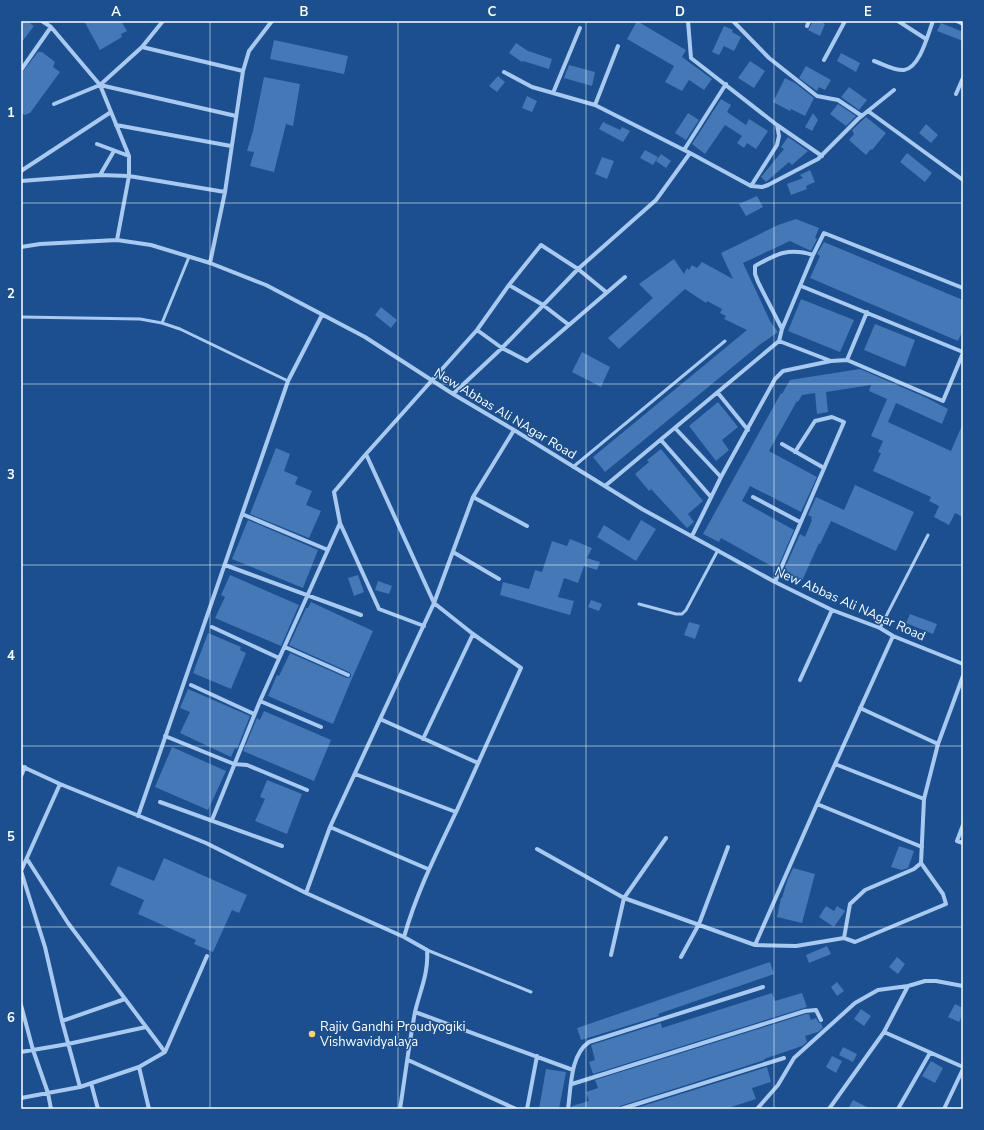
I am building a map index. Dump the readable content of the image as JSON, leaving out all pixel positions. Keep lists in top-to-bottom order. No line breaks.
{"streets":{"street":["New Abbas Ali NAgar Road"]},"places":["Rajiv Gandhi Proudyogiki Vishwavidyalaya"],"grid":{"columns":["A","B","C","D","E"],"rows":["1","2","3","4","5","6"]}}
